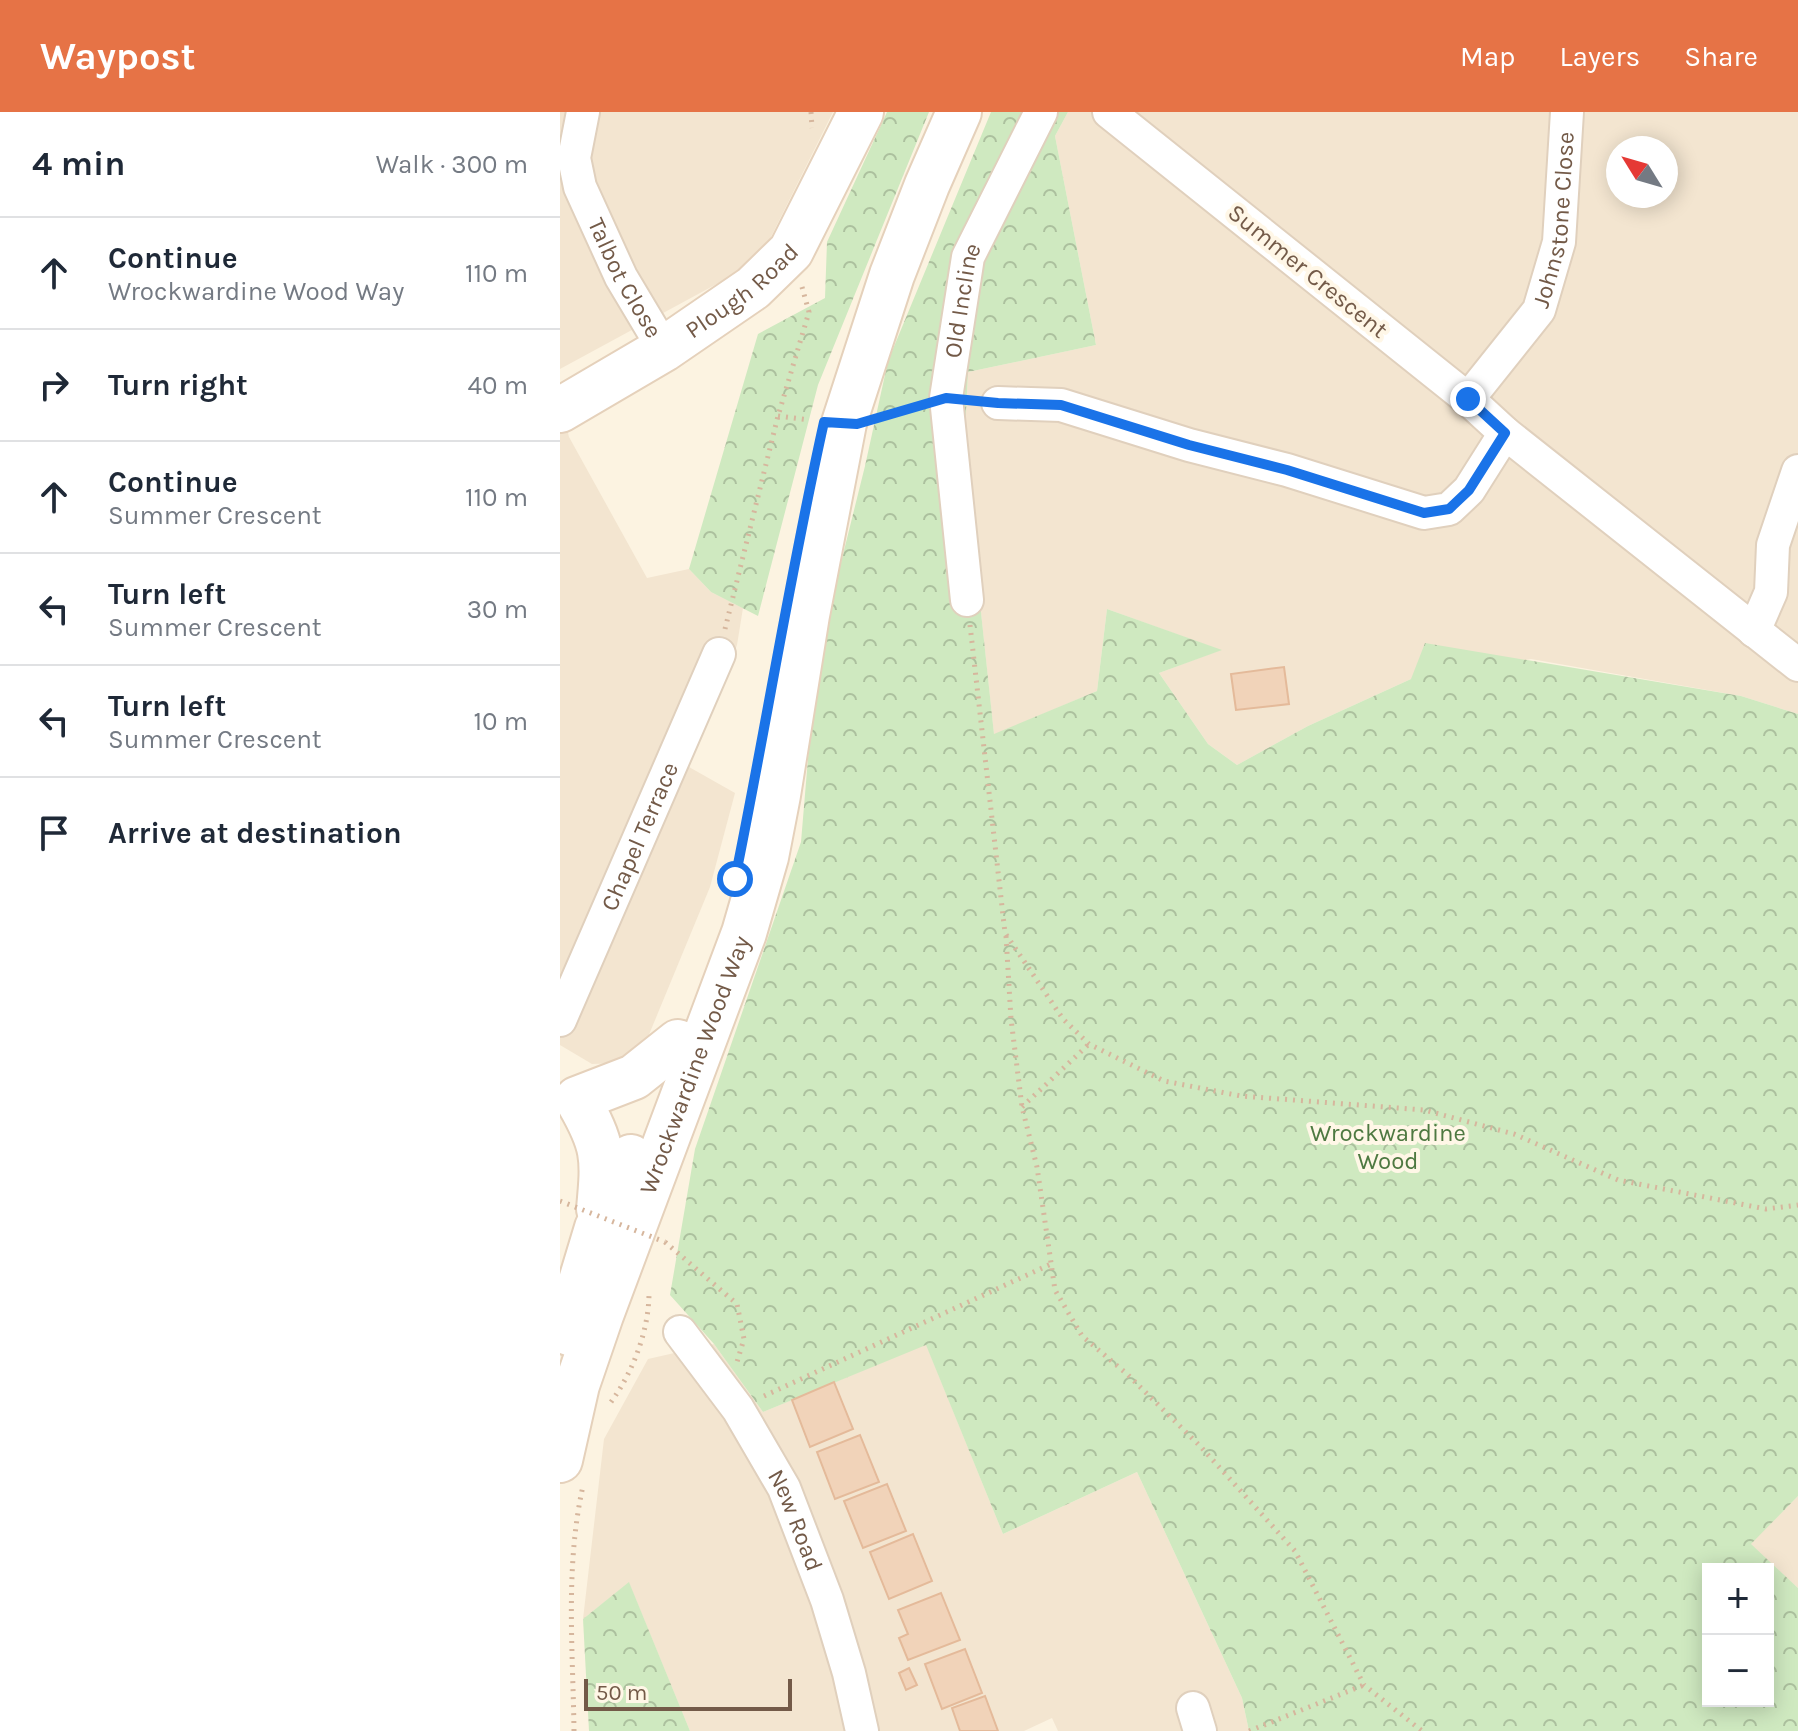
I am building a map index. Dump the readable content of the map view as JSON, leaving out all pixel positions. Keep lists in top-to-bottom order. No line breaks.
{"streets":{"main road":["Plough Road","Wrockwardine Wood Way"],"street":["Johnstone Close","Summer Crescent","Talbot Close","Old Incline","Chapel Terrace","New Road"]},"crossings":[["Johnstone Close","Summer Crescent"],["Talbot Close","Plough Road"]],"parks":["Wrockwardine Wood"],"scale_bar":"50 m","north":"top left","page":{"header":"Waypost","nav":["Map","Layers","Share"],"heading":["4 min","Walk · 300 m"],"list":[["Continue","Wrockwardine Wood Way","110 m"],["Turn right","40 m"],["Continue","Summer Crescent","110 m"],["Turn left","Summer Crescent","30 m"],["Turn left","Summer Crescent","10 m"],"Arrive at destination"],"map_buttons":["+","−"],"scale":"50 m"}}
